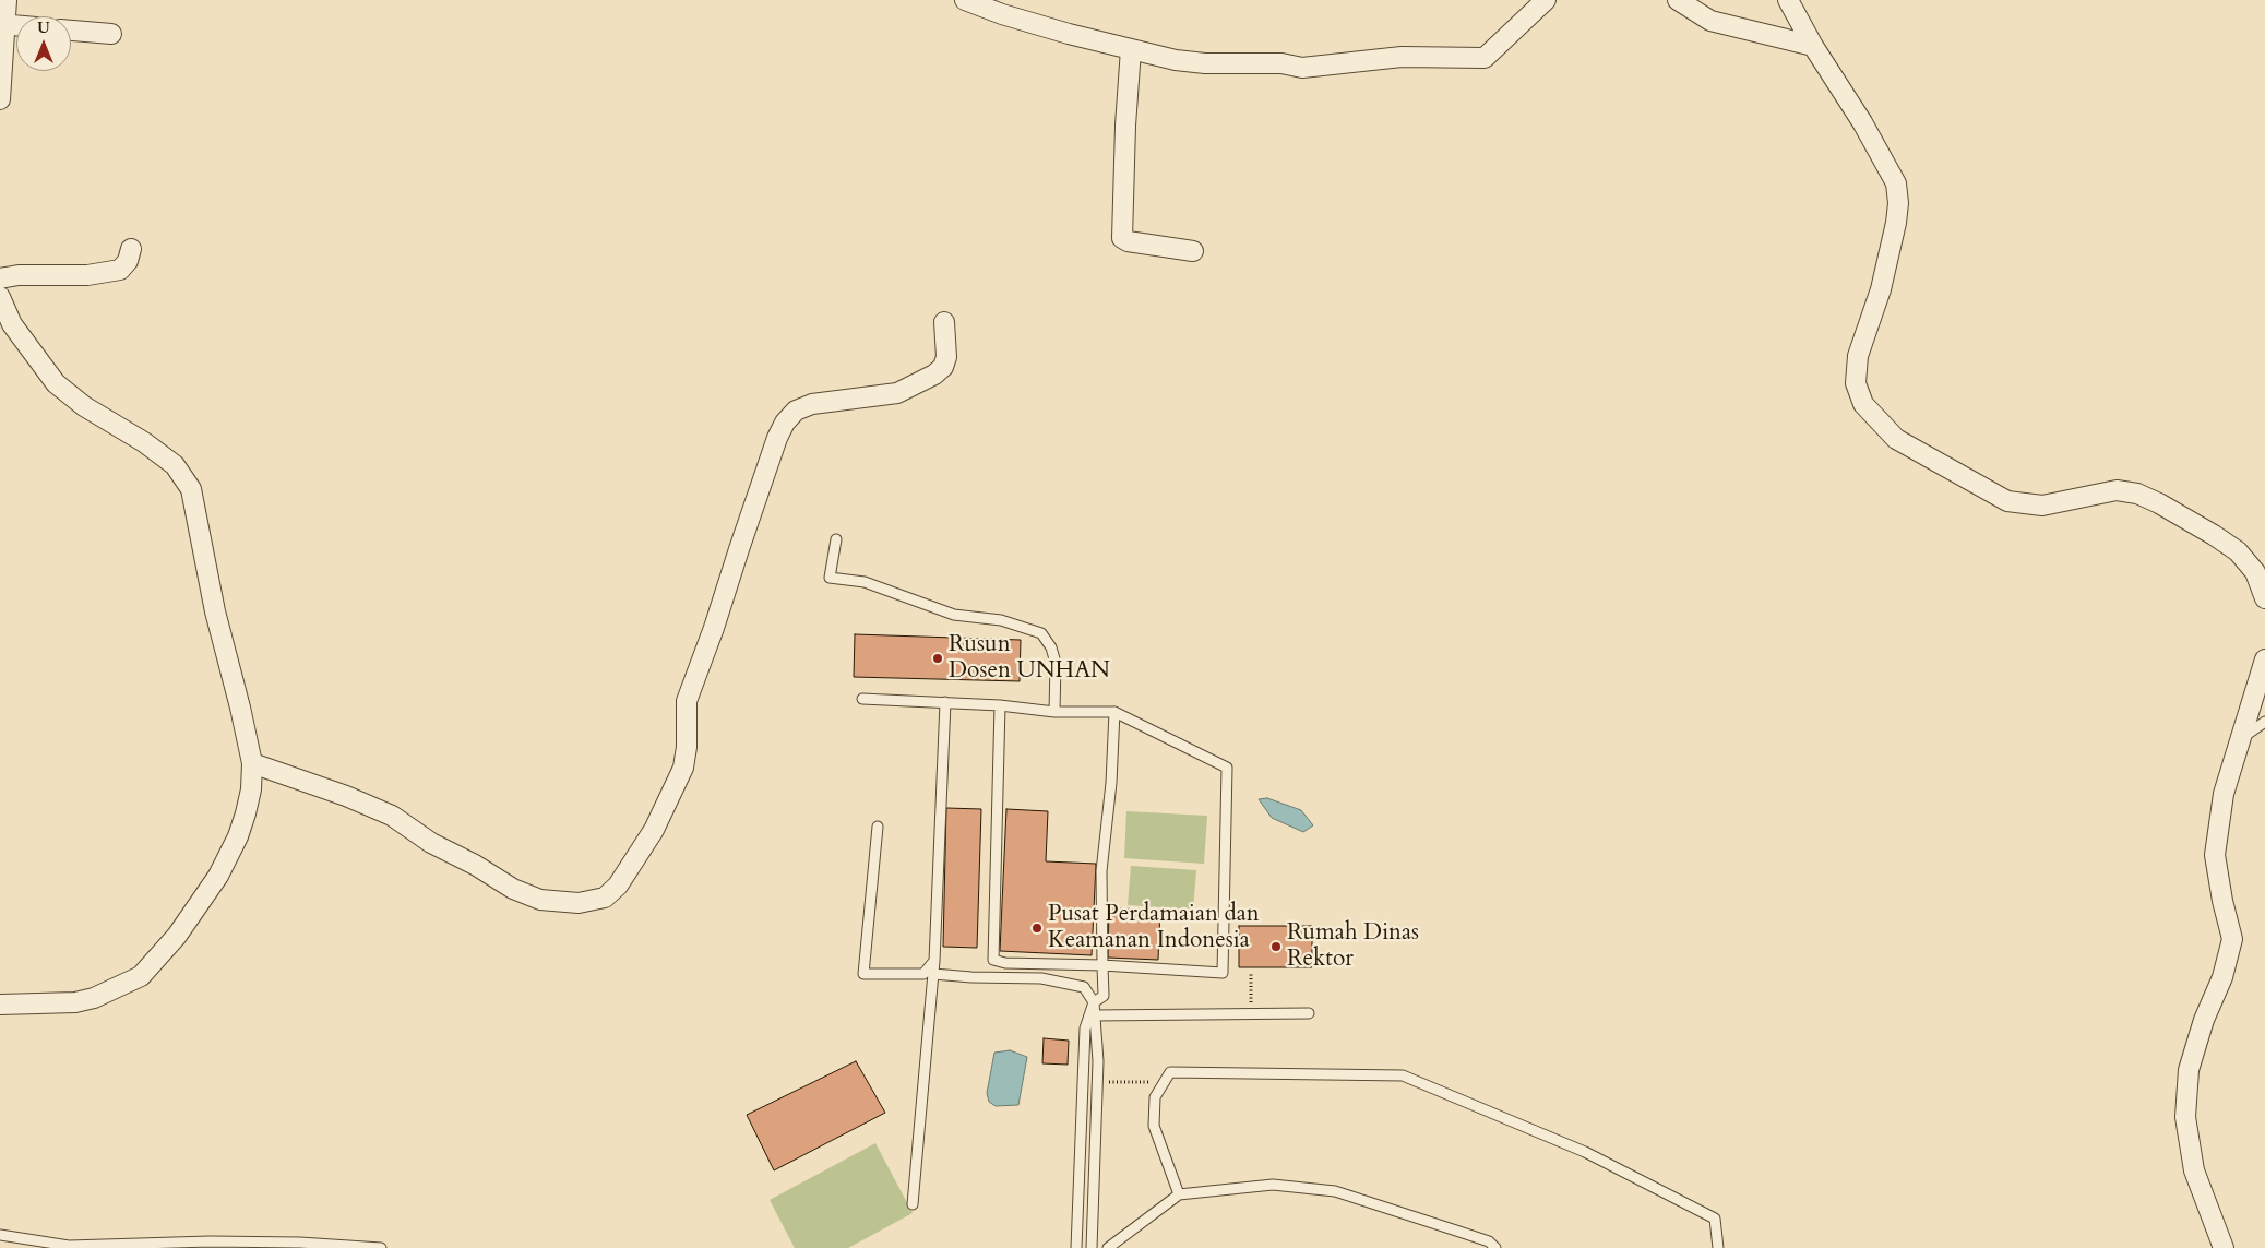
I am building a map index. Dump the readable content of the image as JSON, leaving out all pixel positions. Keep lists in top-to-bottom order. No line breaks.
{"places":["Rusun Dosen UNHAN","Pusat Perdamaian dan Keamanan Indonesia","Rumah Dinas Rektor"],"north":"top"}
